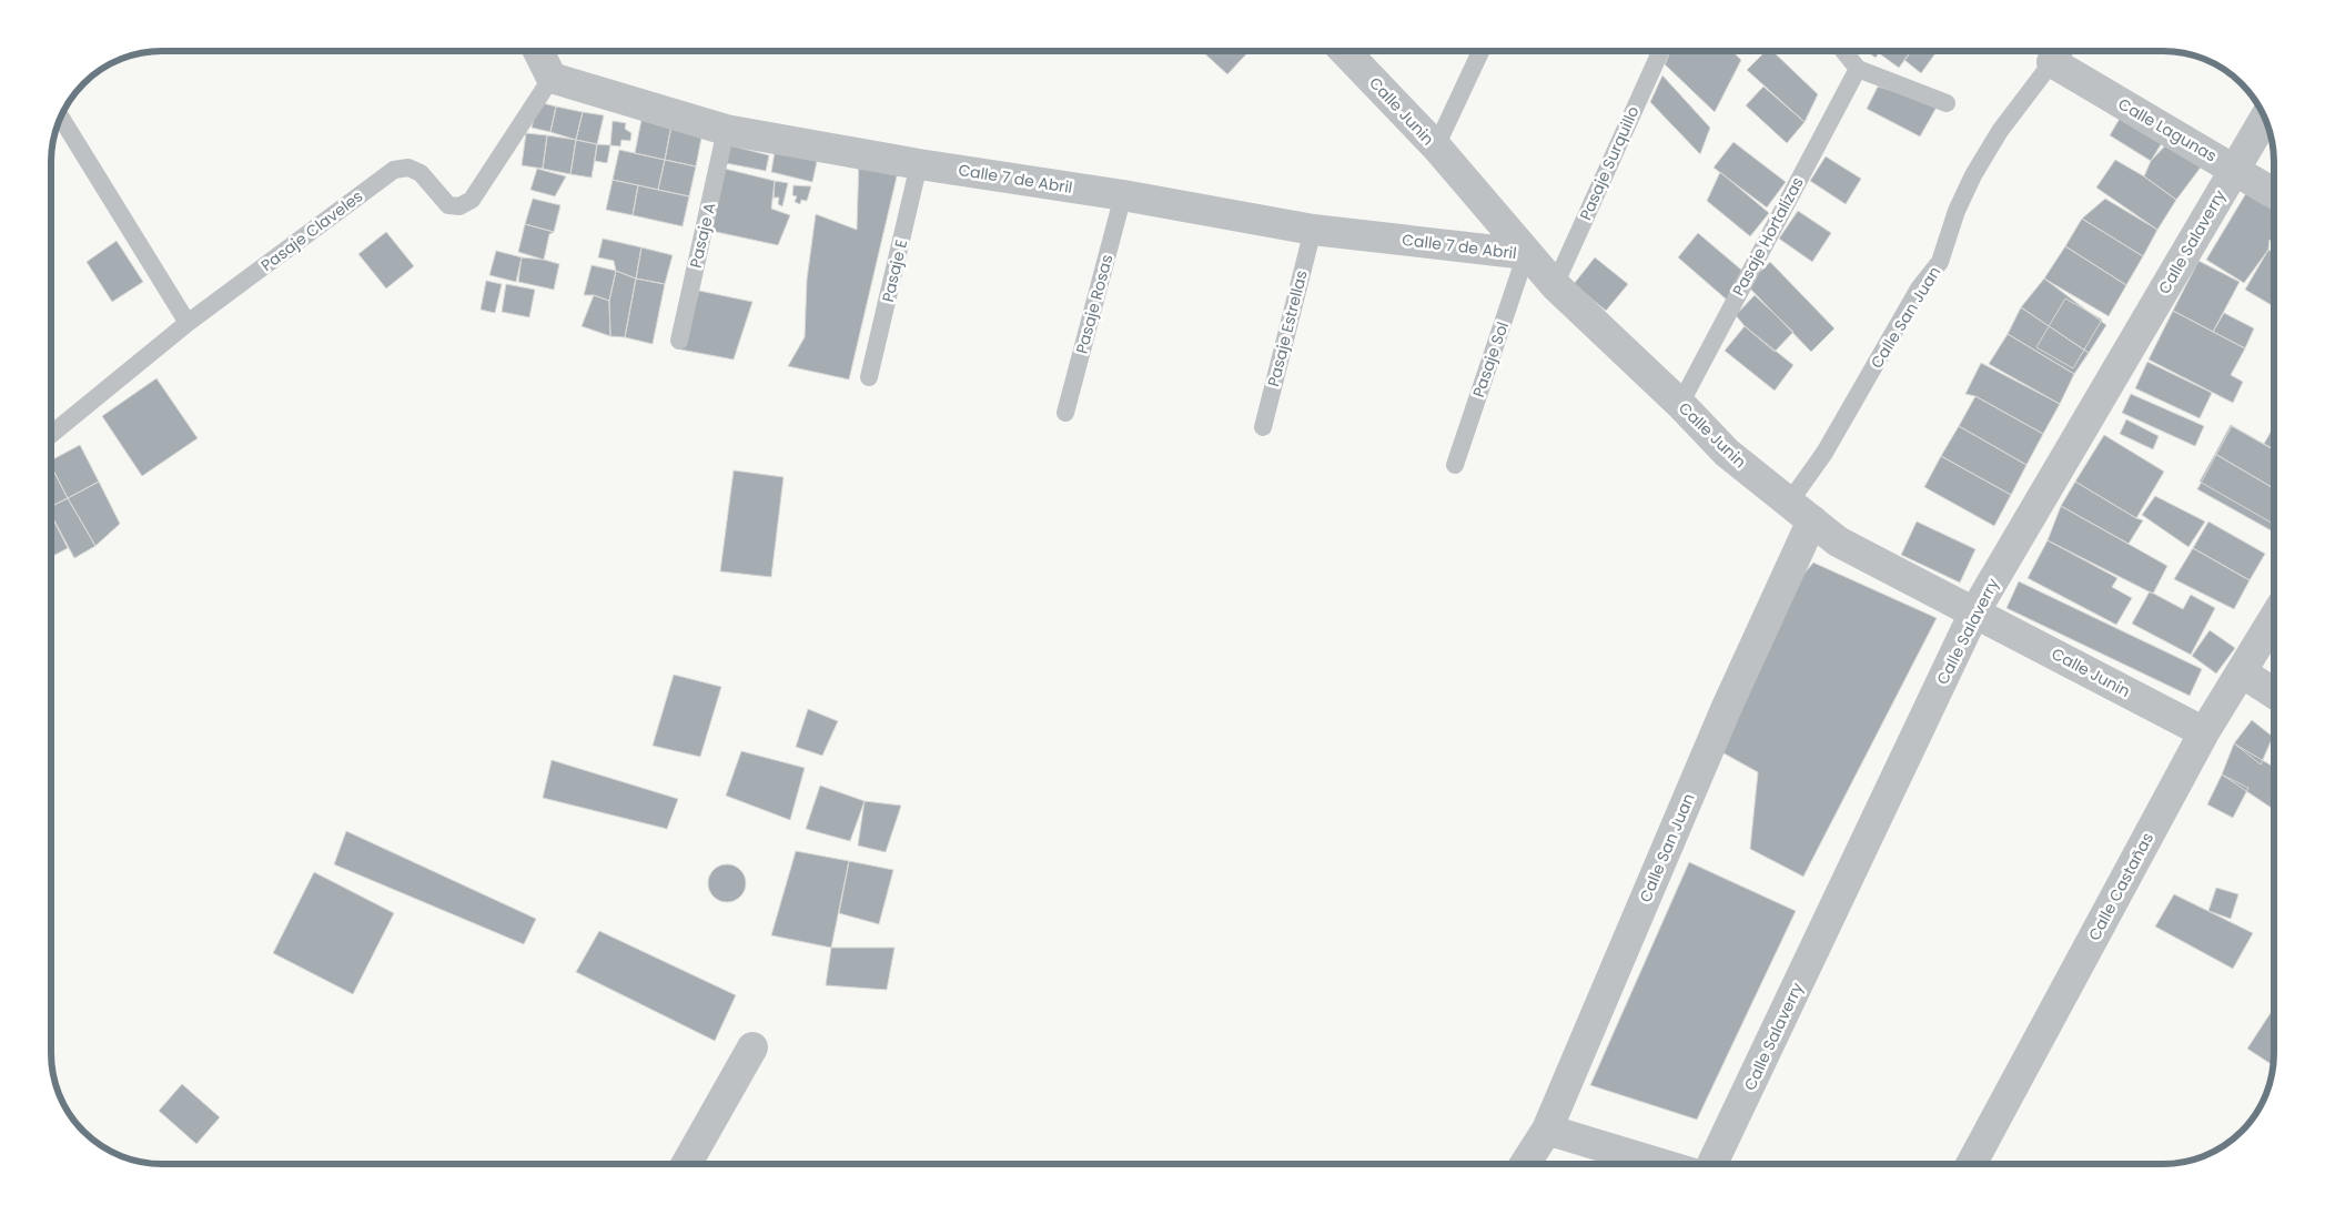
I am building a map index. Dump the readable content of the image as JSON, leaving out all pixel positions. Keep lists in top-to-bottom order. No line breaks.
{"streets":{"street":["Calle Junin","Calle Lagunas","Calle 7 de Abril","Calle Salaverry","Calle San Juan","Calle Castañas"],"lane":["Pasaje Surquillo","Pasaje Claveles","Pasaje A","Pasaje Hortalizas","Pasaje E","Pasaje Rosas","Pasaje Estrellas","Pasaje Sol"]},"crossings":[["Calle Junin","Pasaje Surquillo"],["Calle Junin","Calle 7 de Abril"],["Calle Junin","Pasaje Hortalizas"],["Calle Junin","Calle Salaverry"],["Calle Junin","Calle San Juan"],["Calle Junin","Pasaje Sol"],["Calle Junin","Calle Castañas"],["Calle Lagunas","Calle Salaverry"],["Calle Lagunas","Calle San Juan"],["Calle 7 de Abril","Pasaje Claveles"],["Calle 7 de Abril","Pasaje A"],["Calle 7 de Abril","Pasaje E"],["Calle 7 de Abril","Pasaje Rosas"],["Calle 7 de Abril","Pasaje Estrellas"],["Calle 7 de Abril","Pasaje Sol"]]}
